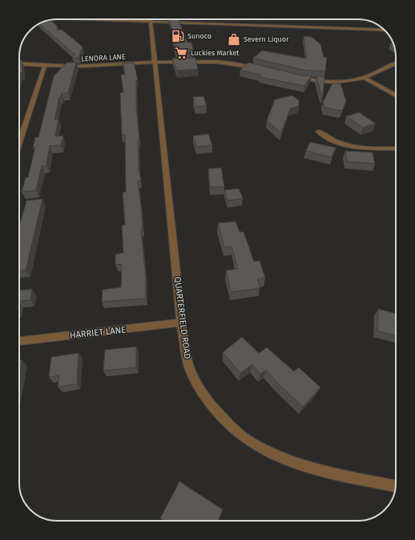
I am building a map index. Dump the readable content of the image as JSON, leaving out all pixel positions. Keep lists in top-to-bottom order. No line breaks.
{"streets":{"street":["LENORA LANE","QUARTERFIELD ROAD","HARRIET LANE"]},"crossings":[["LENORA LANE","QUARTERFIELD ROAD"],["QUARTERFIELD ROAD","HARRIET LANE"]],"places":{"fuel station":["Sunoco"],"shop":["Severn Liquor"],"supermarket":["Luckies Market"]}}
